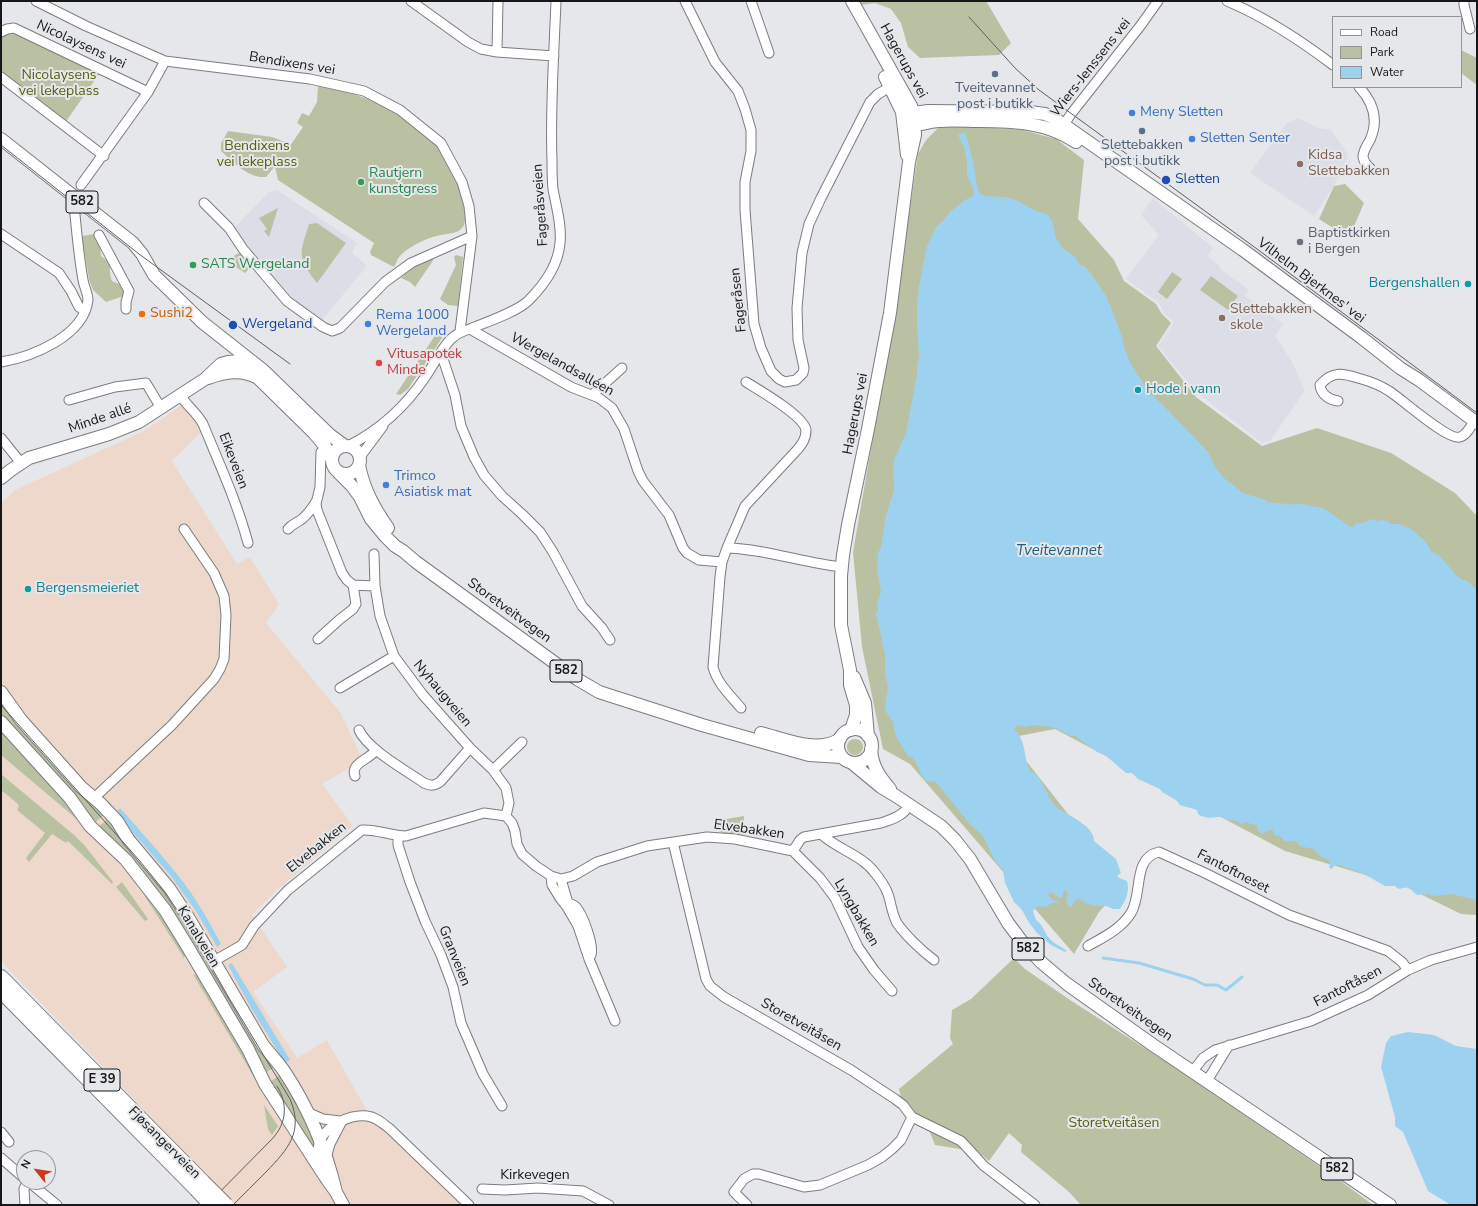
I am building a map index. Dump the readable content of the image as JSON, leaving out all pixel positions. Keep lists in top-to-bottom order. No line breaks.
{"streets":{"highway":["E 39","Fjøsangerveien"],"main road":["Hagerups vei","582","Vilhelm Bjerknes' vei","Minde allé","Storetveitvegen","Kanalveien"],"street":["Nicolaysens vei","Bendixens vei","Wiers-Jenssens vei","Fageråsveien","Fageråsen","Wergelandsalléen","Eikeveien","Nyhaugveien","Elvebakken","Fantoftneset","Lyngbakken","Granveien","Fantoftåsen","Storetveitåsen","Kirkevegen"]},"crossings":[["Hagerups vei","582"],["Hagerups vei","Vilhelm Bjerknes' vei"],["Hagerups vei","Fageråsen"],["Hagerups vei","Storetveitvegen"],["Bendixens vei","Fageråsveien"],["Wiers-Jenssens vei","Vilhelm Bjerknes' vei"],["582","Minde allé"],["582","Storetveitvegen"],["Fageråsveien","Wergelandsalléen"],["Minde allé","Eikeveien"],["Minde allé","Storetveitvegen"],["Storetveitvegen","Fantoftåsen"],["Nyhaugveien","Elvebakken"],["Elvebakken","Lyngbakken"],["Elvebakken","Kanalveien"],["Elvebakken","Granveien"],["Elvebakken","Storetveitåsen"],["Fantoftneset","Fantoftåsen"]],"water":["Tveitevannet"],"parks":["Nicolaysens vei lekeplass","Bendixens vei lekeplass","Storetveitåsen"],"places":["Tveitevannet post i butikk","Meny Sletten","Slettebakken post i butikk","Sletten Senter","Kidsa Slettebakken","Sletten","Rautjern kunstgress","Baptistkirken i Bergen","SATS Wergeland","Bergenshallen","Sushi2","Slettebakken skole","Rema 1000 Wergeland","Wergeland","Vitusapotek Minde","Hode i vann","Trimco Asiatisk mat","Bergensmeieriet"],"legend":["Road","Park","Water"],"north":"top left"}
